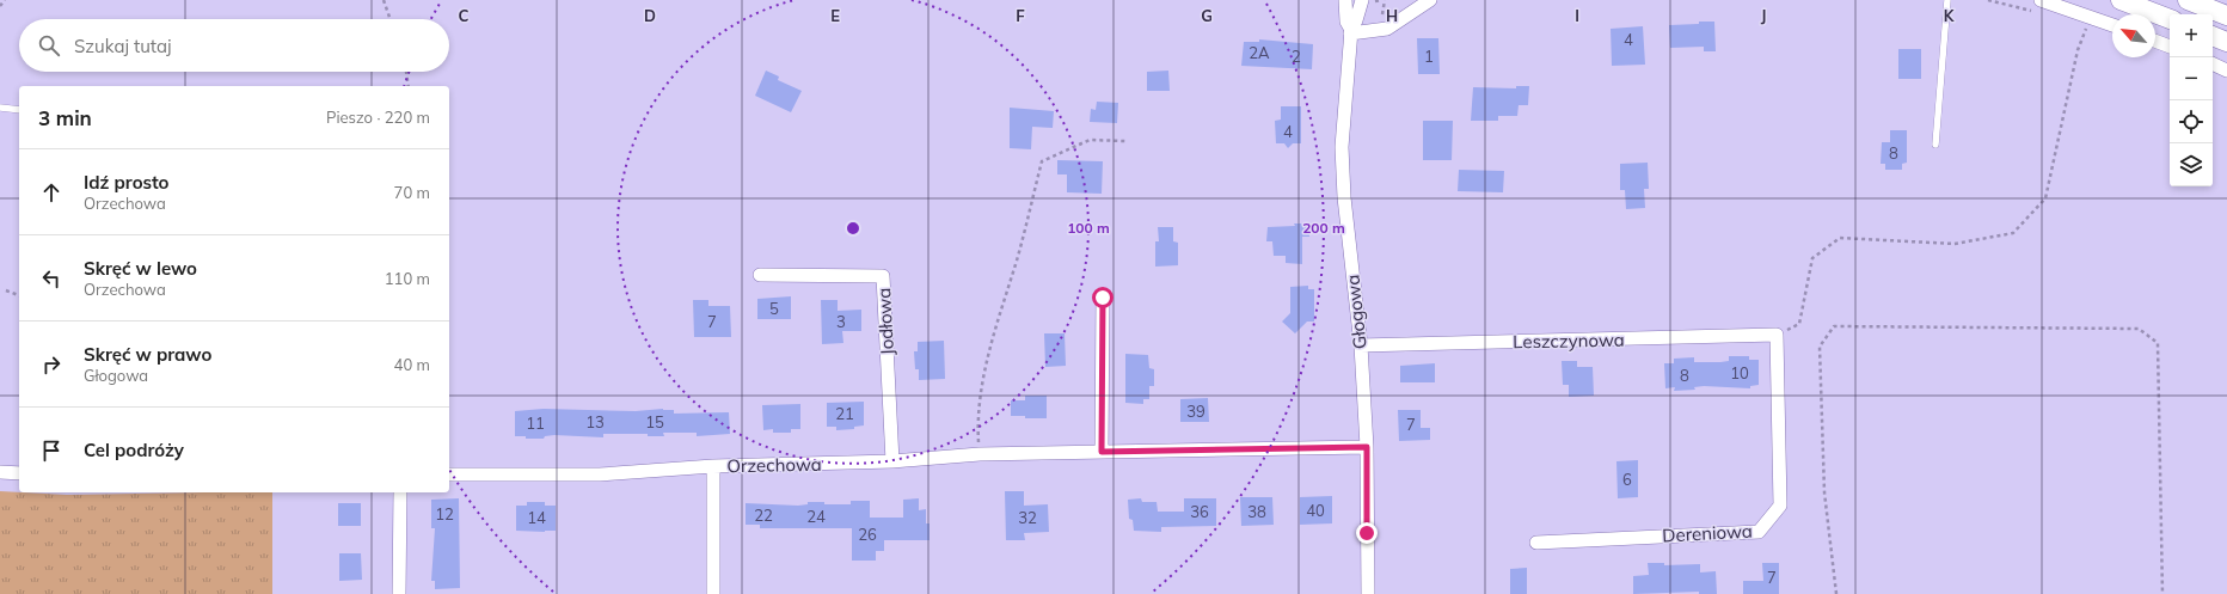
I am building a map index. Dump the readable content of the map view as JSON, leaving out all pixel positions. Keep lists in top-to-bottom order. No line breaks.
{"streets":{"street":["Głogowa","Jodłowa","Leszczynowa","Orzechowa","Dereniowa"]},"crossings":[["Głogowa","Leszczynowa"],["Głogowa","Orzechowa"],["Jodłowa","Orzechowa"],["Leszczynowa","Dereniowa"]],"house_numbers":["4","2A","2","1","4","8","5","7","3","10","8","39","21","13","15","11","7","6","40","36","38","12","22","24","14","32","26","7"],"north":"top left","page":{"map_buttons":["+","−"],"search":"Szukaj tutaj","heading":["3 min","Pieszo · 220 m"],"list":[["Idź prosto","Orzechowa","70 m"],["Skręć w lewo","Orzechowa","110 m"],["Skręć w prawo","Głogowa","40 m"],"Cel podróży"]},"grid":{"columns":["C","D","E","F","G","H","I","J","K"]},"rings":["100 m","200 m"]}
